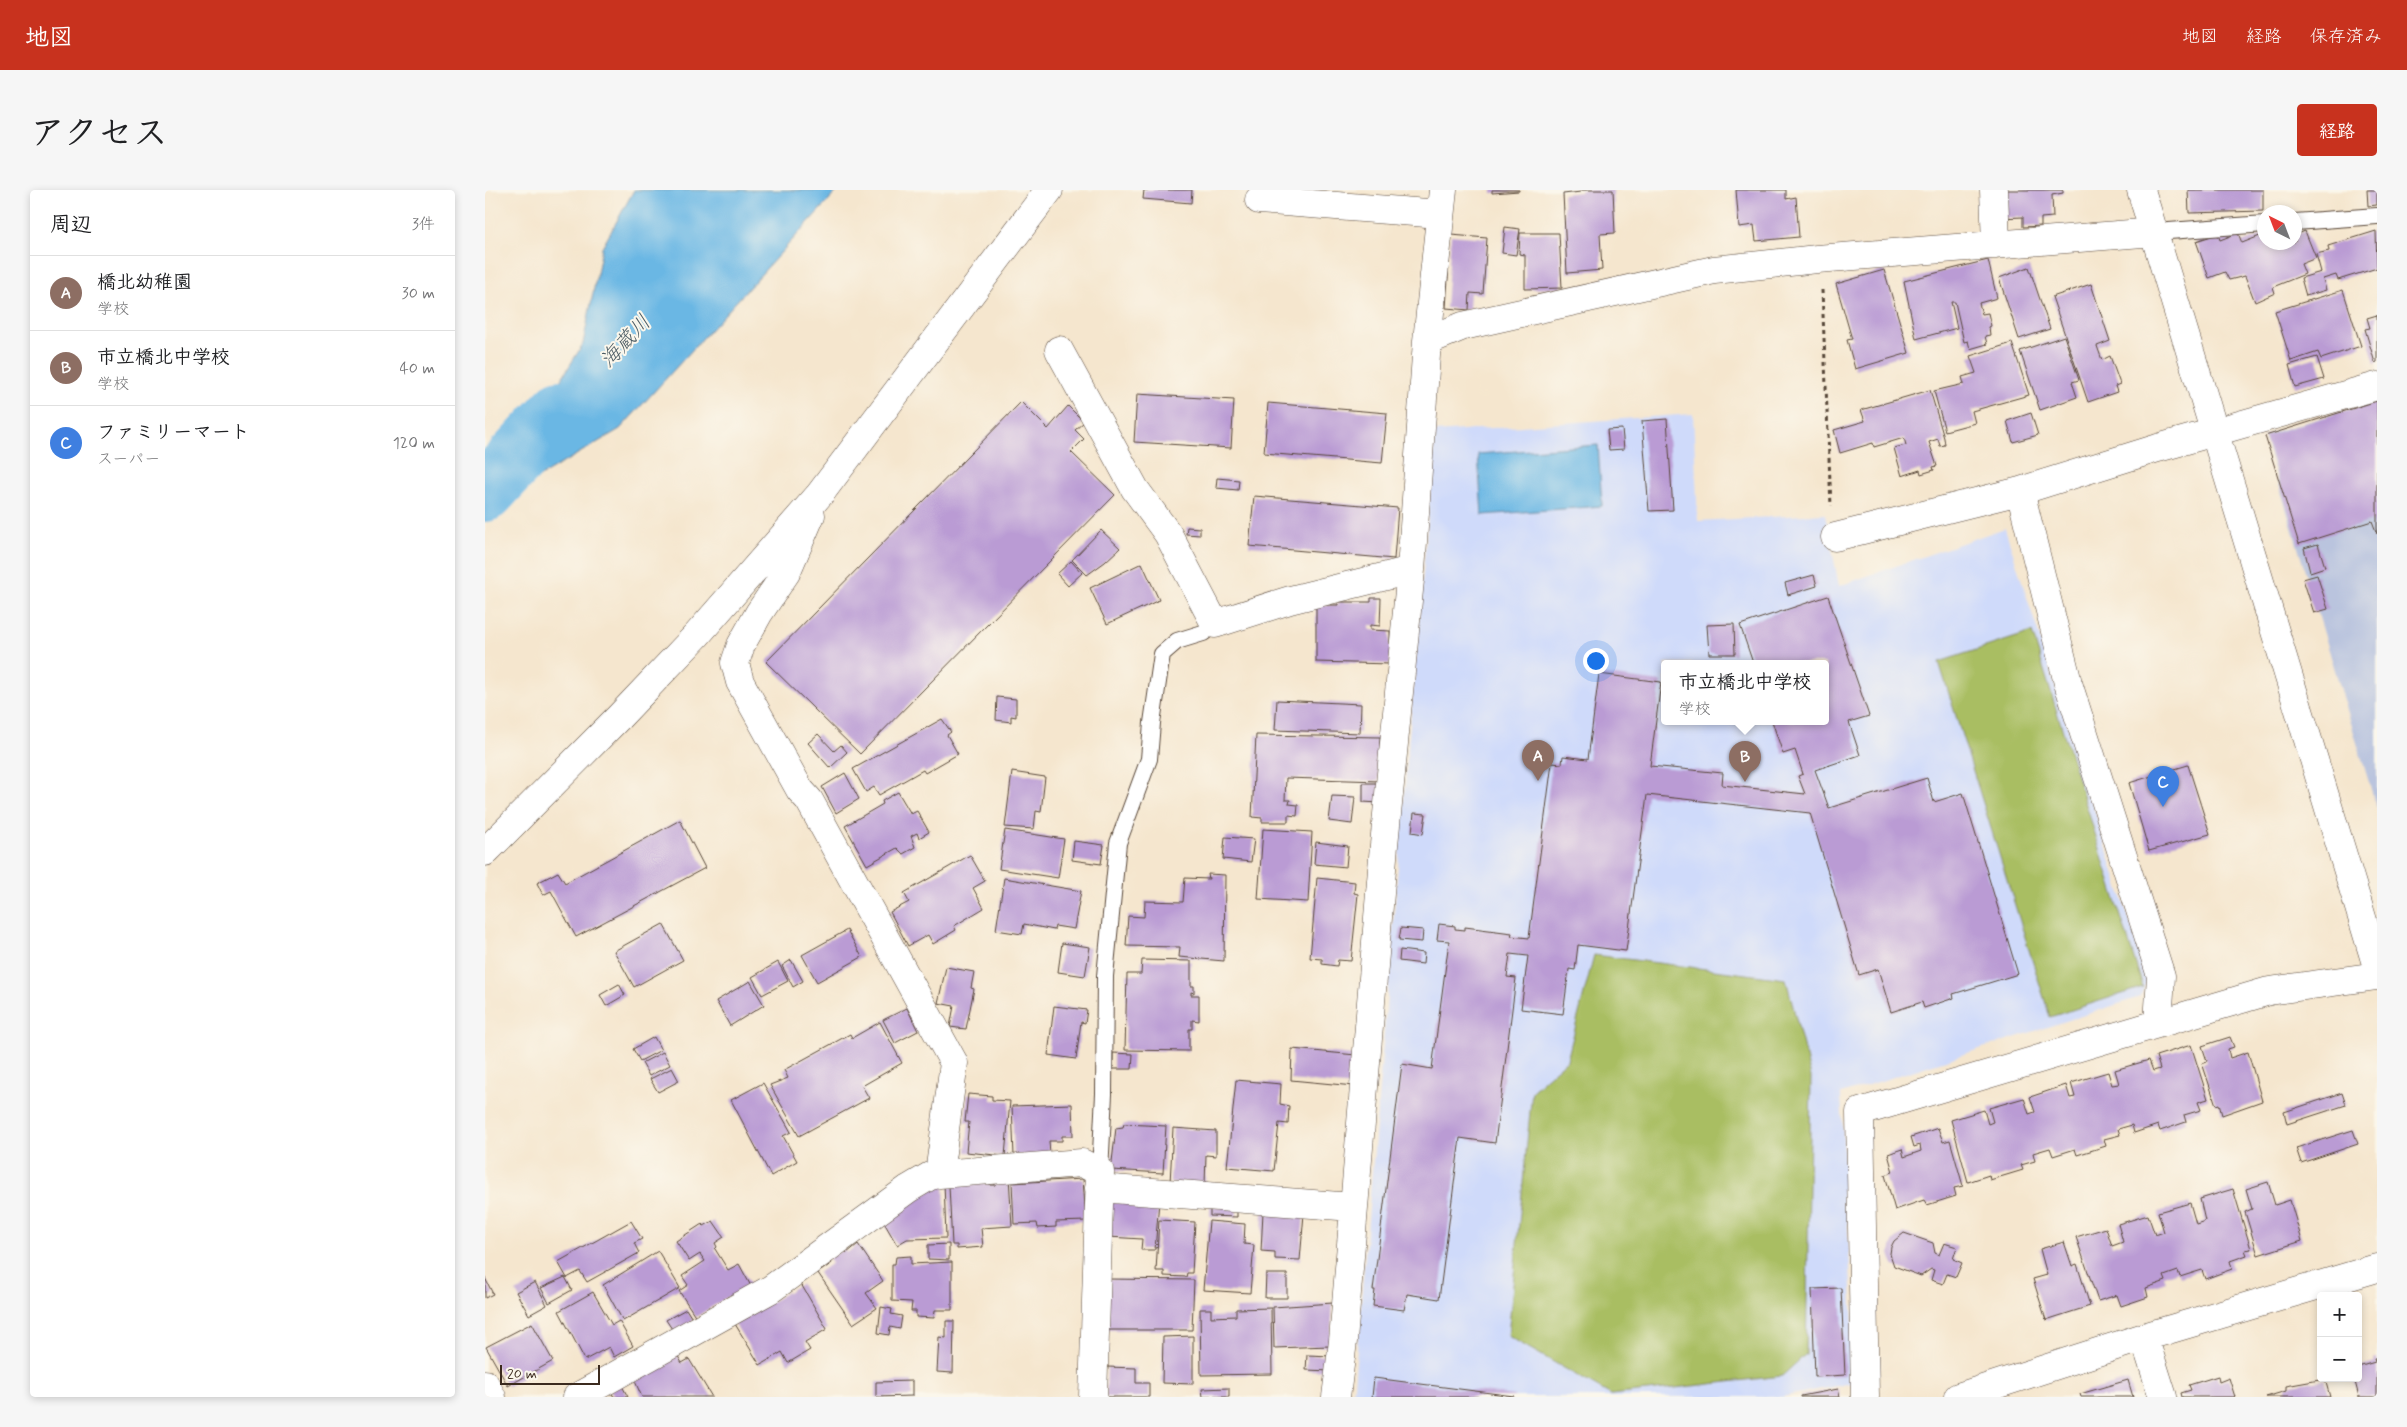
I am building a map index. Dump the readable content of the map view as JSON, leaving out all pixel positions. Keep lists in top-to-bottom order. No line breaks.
{"water":["海蔵川"],"scale_bar":"20 m","north":"top left","page":{"header":"地図","nav":["地図","経路","保存済み"],"title":"アクセス","buttons":"経路","heading":["周辺","3件"],"list":[{"mark":"A","name":"橋北幼稚園","note":"学校","value":"30 m"},{"mark":"B","name":"市立橋北中学校","note":"学校","value":"40 m"},{"mark":"C","name":"ファミリーマート","note":"スーパー","value":"120 m"}],"popup":["市立橋北中学校","学校"],"pins":["A","B","C"],"map_buttons":["+","−"],"scale":"20 m"}}
